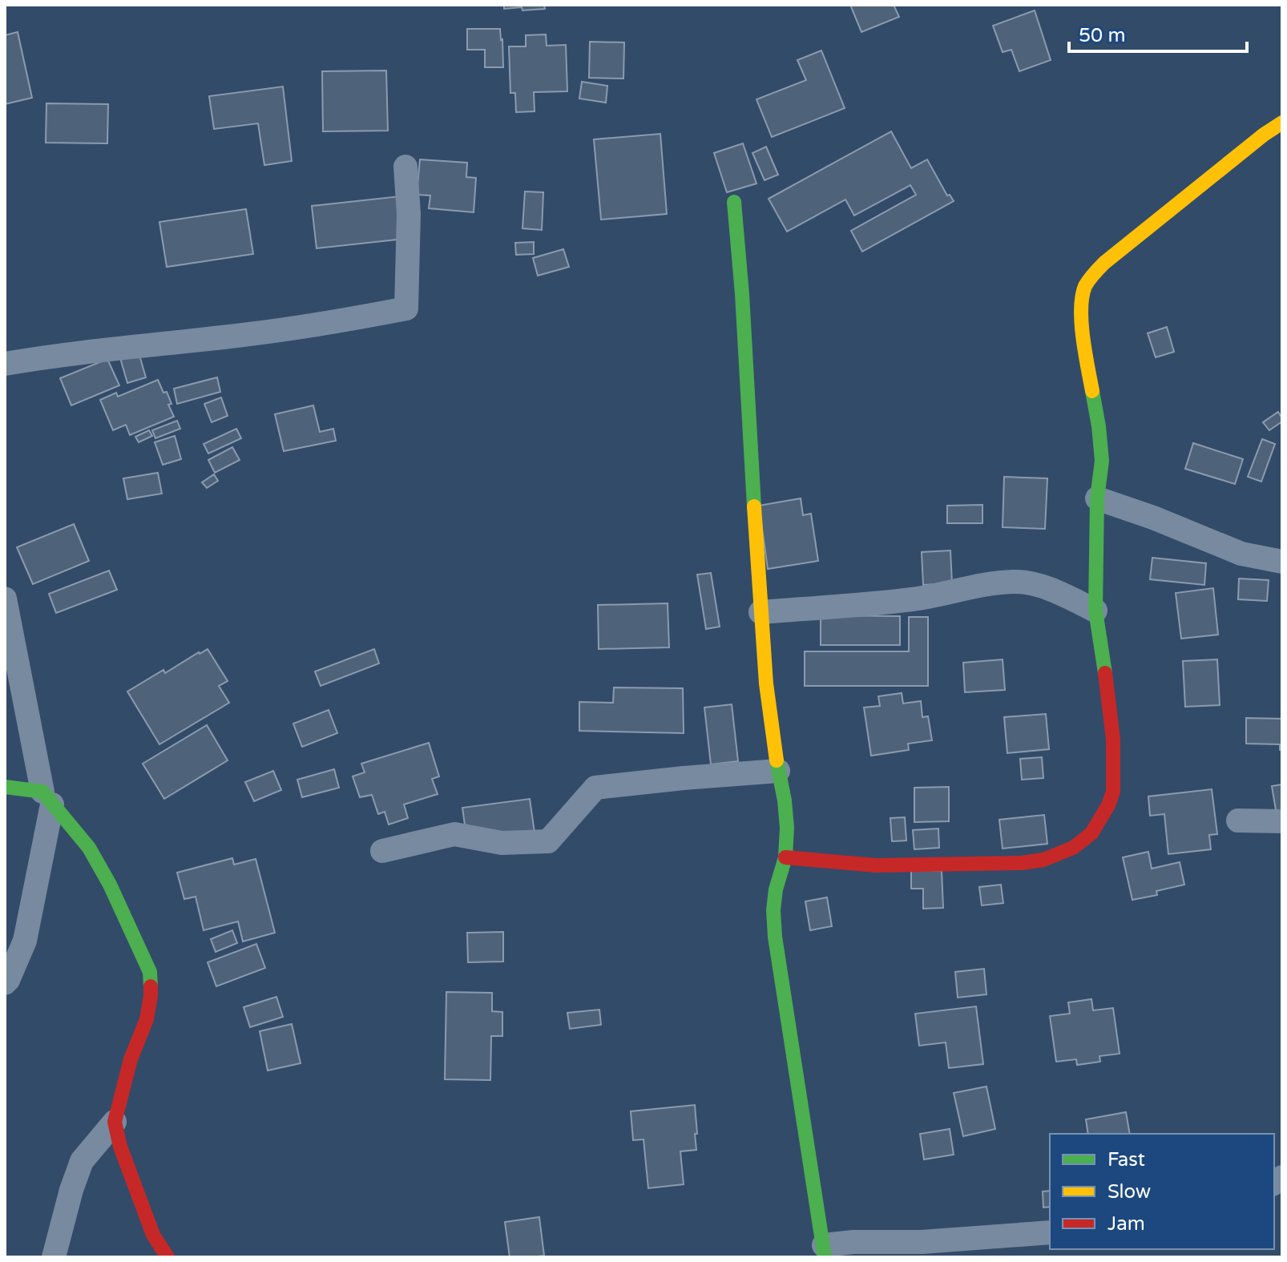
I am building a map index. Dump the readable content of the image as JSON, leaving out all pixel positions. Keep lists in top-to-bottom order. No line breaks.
{"legend":["Fast","Slow","Jam"],"scale_bar":"50 m"}
